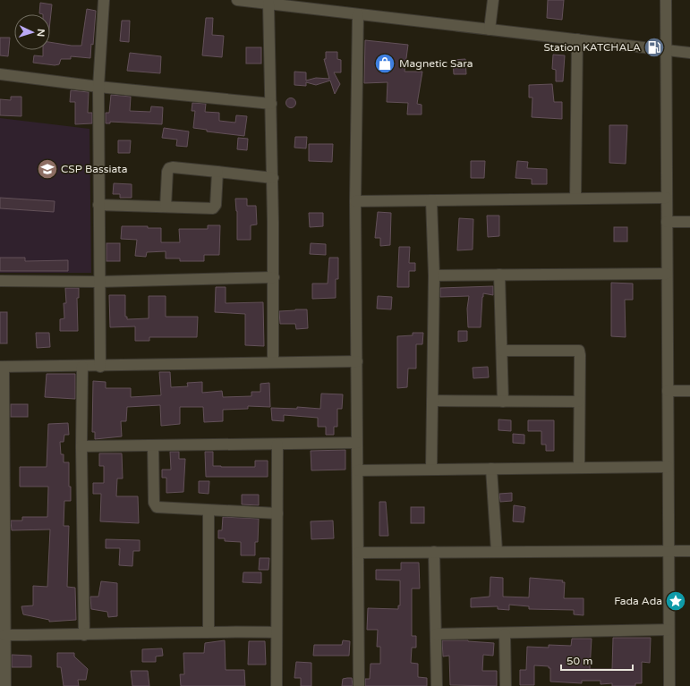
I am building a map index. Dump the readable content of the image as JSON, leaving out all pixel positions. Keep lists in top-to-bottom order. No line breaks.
{"places":{"fuel station":["Station KATCHALA"],"shop":["Magnetic Sara"],"school or university":["CSP Bassiata"],"place":["Fada Ada"]},"scale_bar":"50 m","north":"right"}
